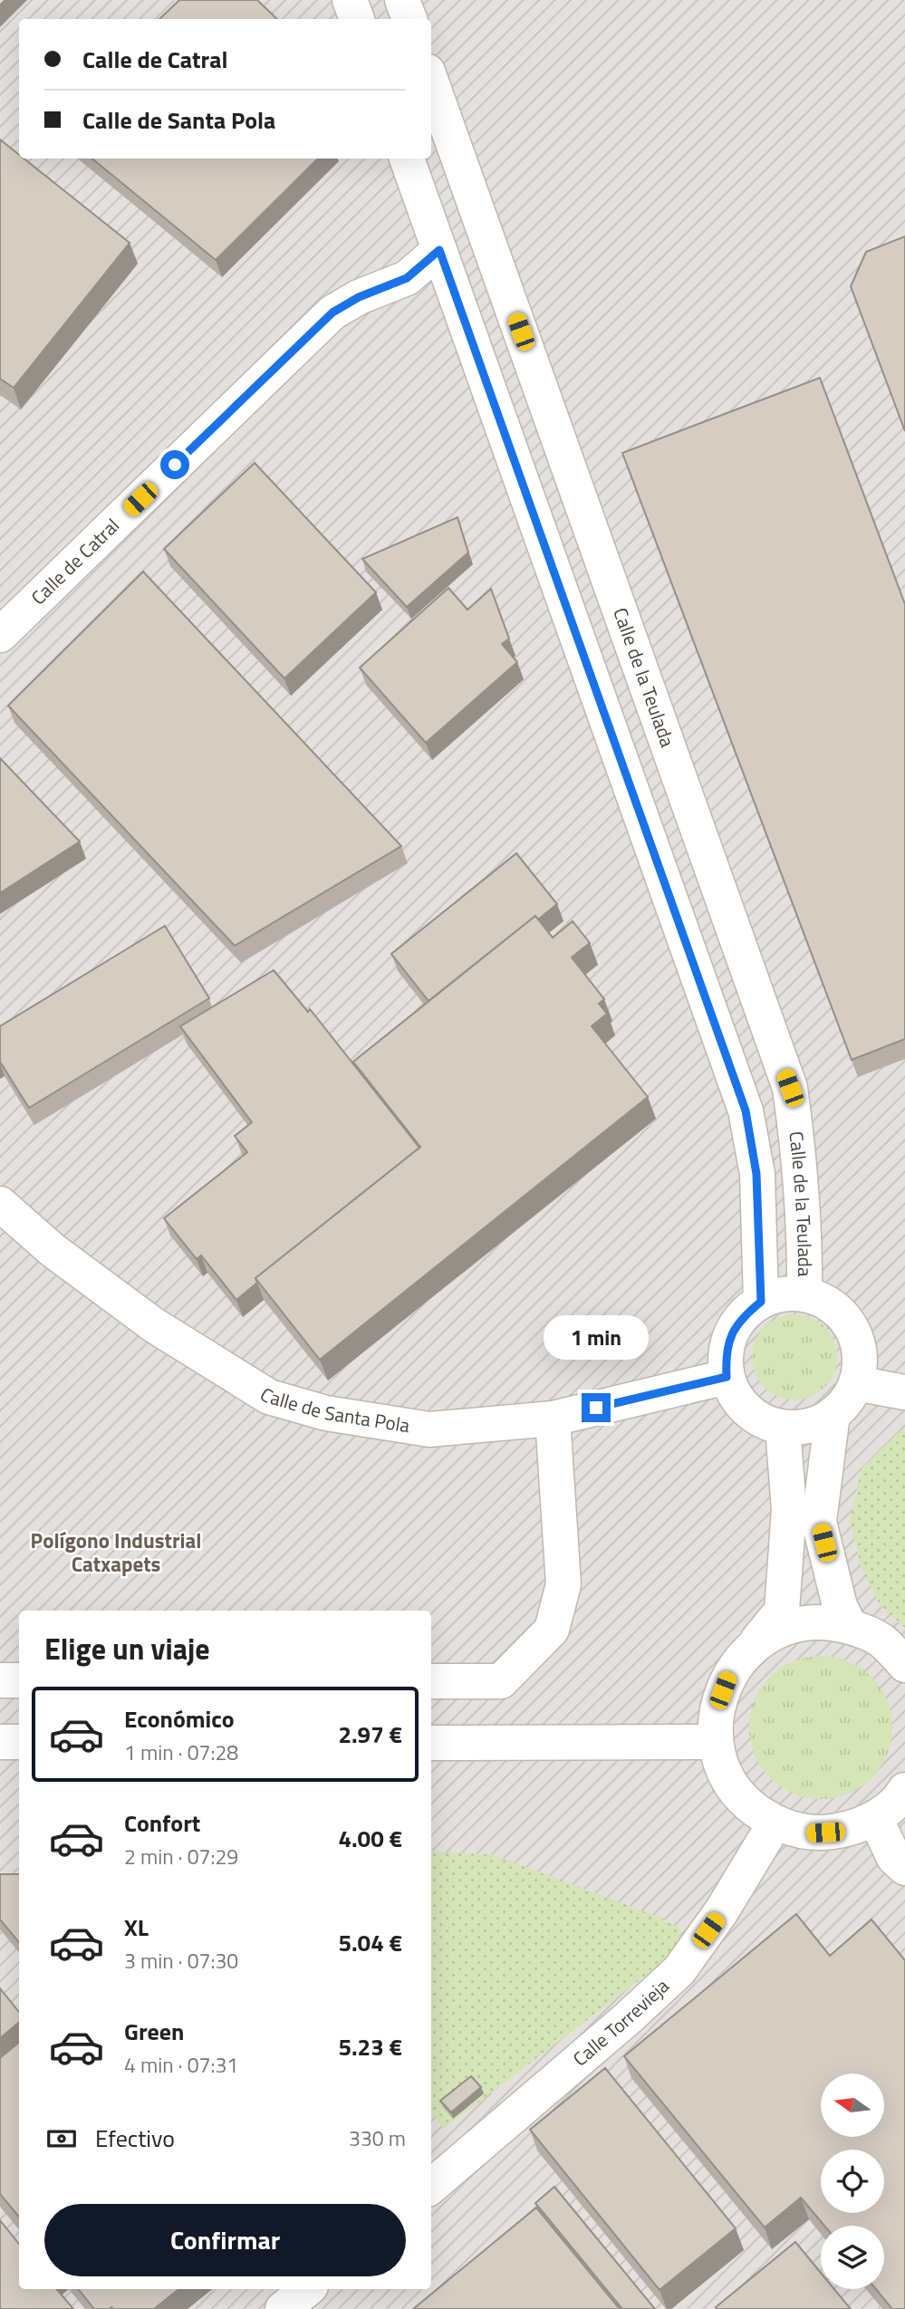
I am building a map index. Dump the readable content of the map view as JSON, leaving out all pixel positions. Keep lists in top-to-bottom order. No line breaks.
{"streets":{"street":["Calle de Catral","Calle de la Teulada","Calle de Santa Pola","Calle Torrevieja"]},"crossings":[["Calle de la Teulada","Calle de Santa Pola"]],"districts":["Polígono Industrial Catxapets"],"north":"left","page":{"banner":["Calle de Catral","Calle de Santa Pola"],"bubble":"1 min","heading":"Elige un viaje","list":[{"name":"Económico","note":"1 min · 07:28","value":"2.97 €"},{"name":"Confort","note":"2 min · 07:29","value":"4.00 €"},{"name":"XL","note":"3 min · 07:30","value":"5.04 €"},{"name":"Green","note":"4 min · 07:31","value":"5.23 €"}],"pay":["Efectivo","330 m"],"buttons":"Confirmar"}}
